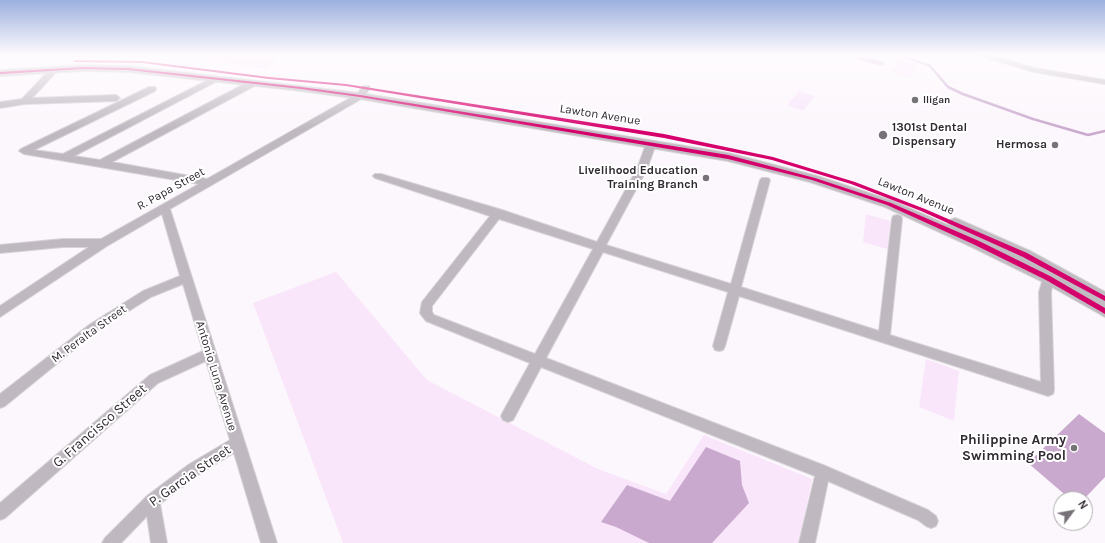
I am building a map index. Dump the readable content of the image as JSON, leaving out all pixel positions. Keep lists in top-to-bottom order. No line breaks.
{"streets":{"main road":["Lawton Avenue"],"street":["R. Papa Street","M. Peralta Street","Antonio Luna Avenue","G. Francisco Street","P. Garcia Street"]},"crossings":[["Lawton Avenue","R. Papa Street"],["R. Papa Street","Antonio Luna Avenue"],["M. Peralta Street","Antonio Luna Avenue"],["Antonio Luna Avenue","G. Francisco Street"],["Antonio Luna Avenue","P. Garcia Street"]],"places":["Iligan","1301st Dental Dispensary","Hermosa","Livelihood Education Training Branch","Philippine Army Swimming Pool"],"north":"top right"}
